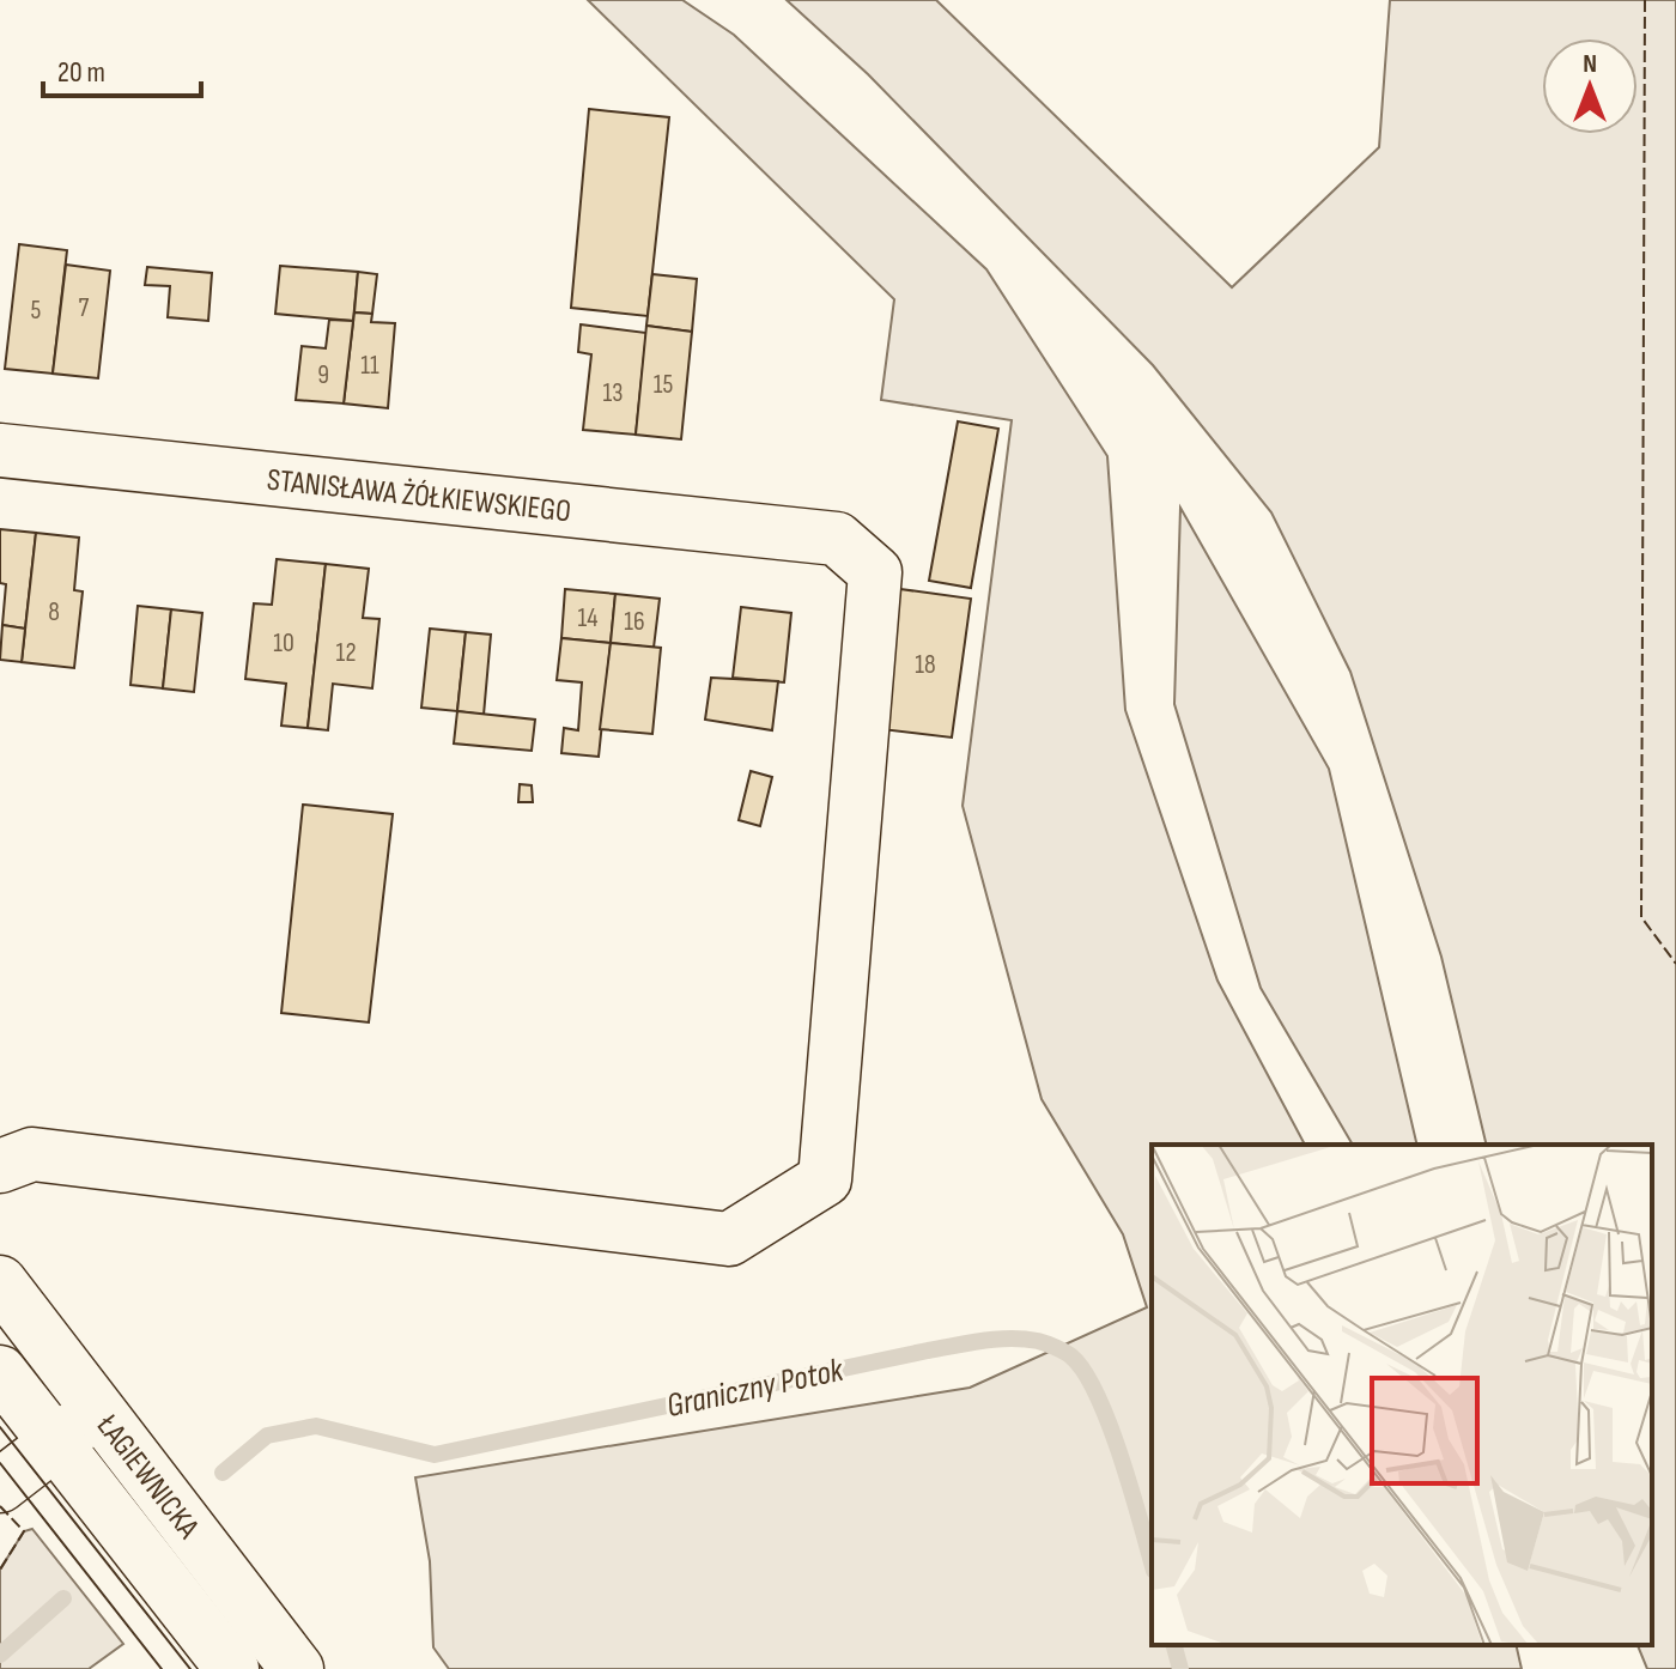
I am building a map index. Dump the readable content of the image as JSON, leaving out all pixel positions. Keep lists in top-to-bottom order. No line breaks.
{"streets":{"main road":["STANISŁAWA ŻÓŁKIEWSKIEGO","ŁAGIEWNICKA"]},"water":["Graniczny Potok"],"house_numbers":["7","5","11","9","15","13","8","14","16","10","12","18"],"scale_bar":"20 m","north":"top"}
